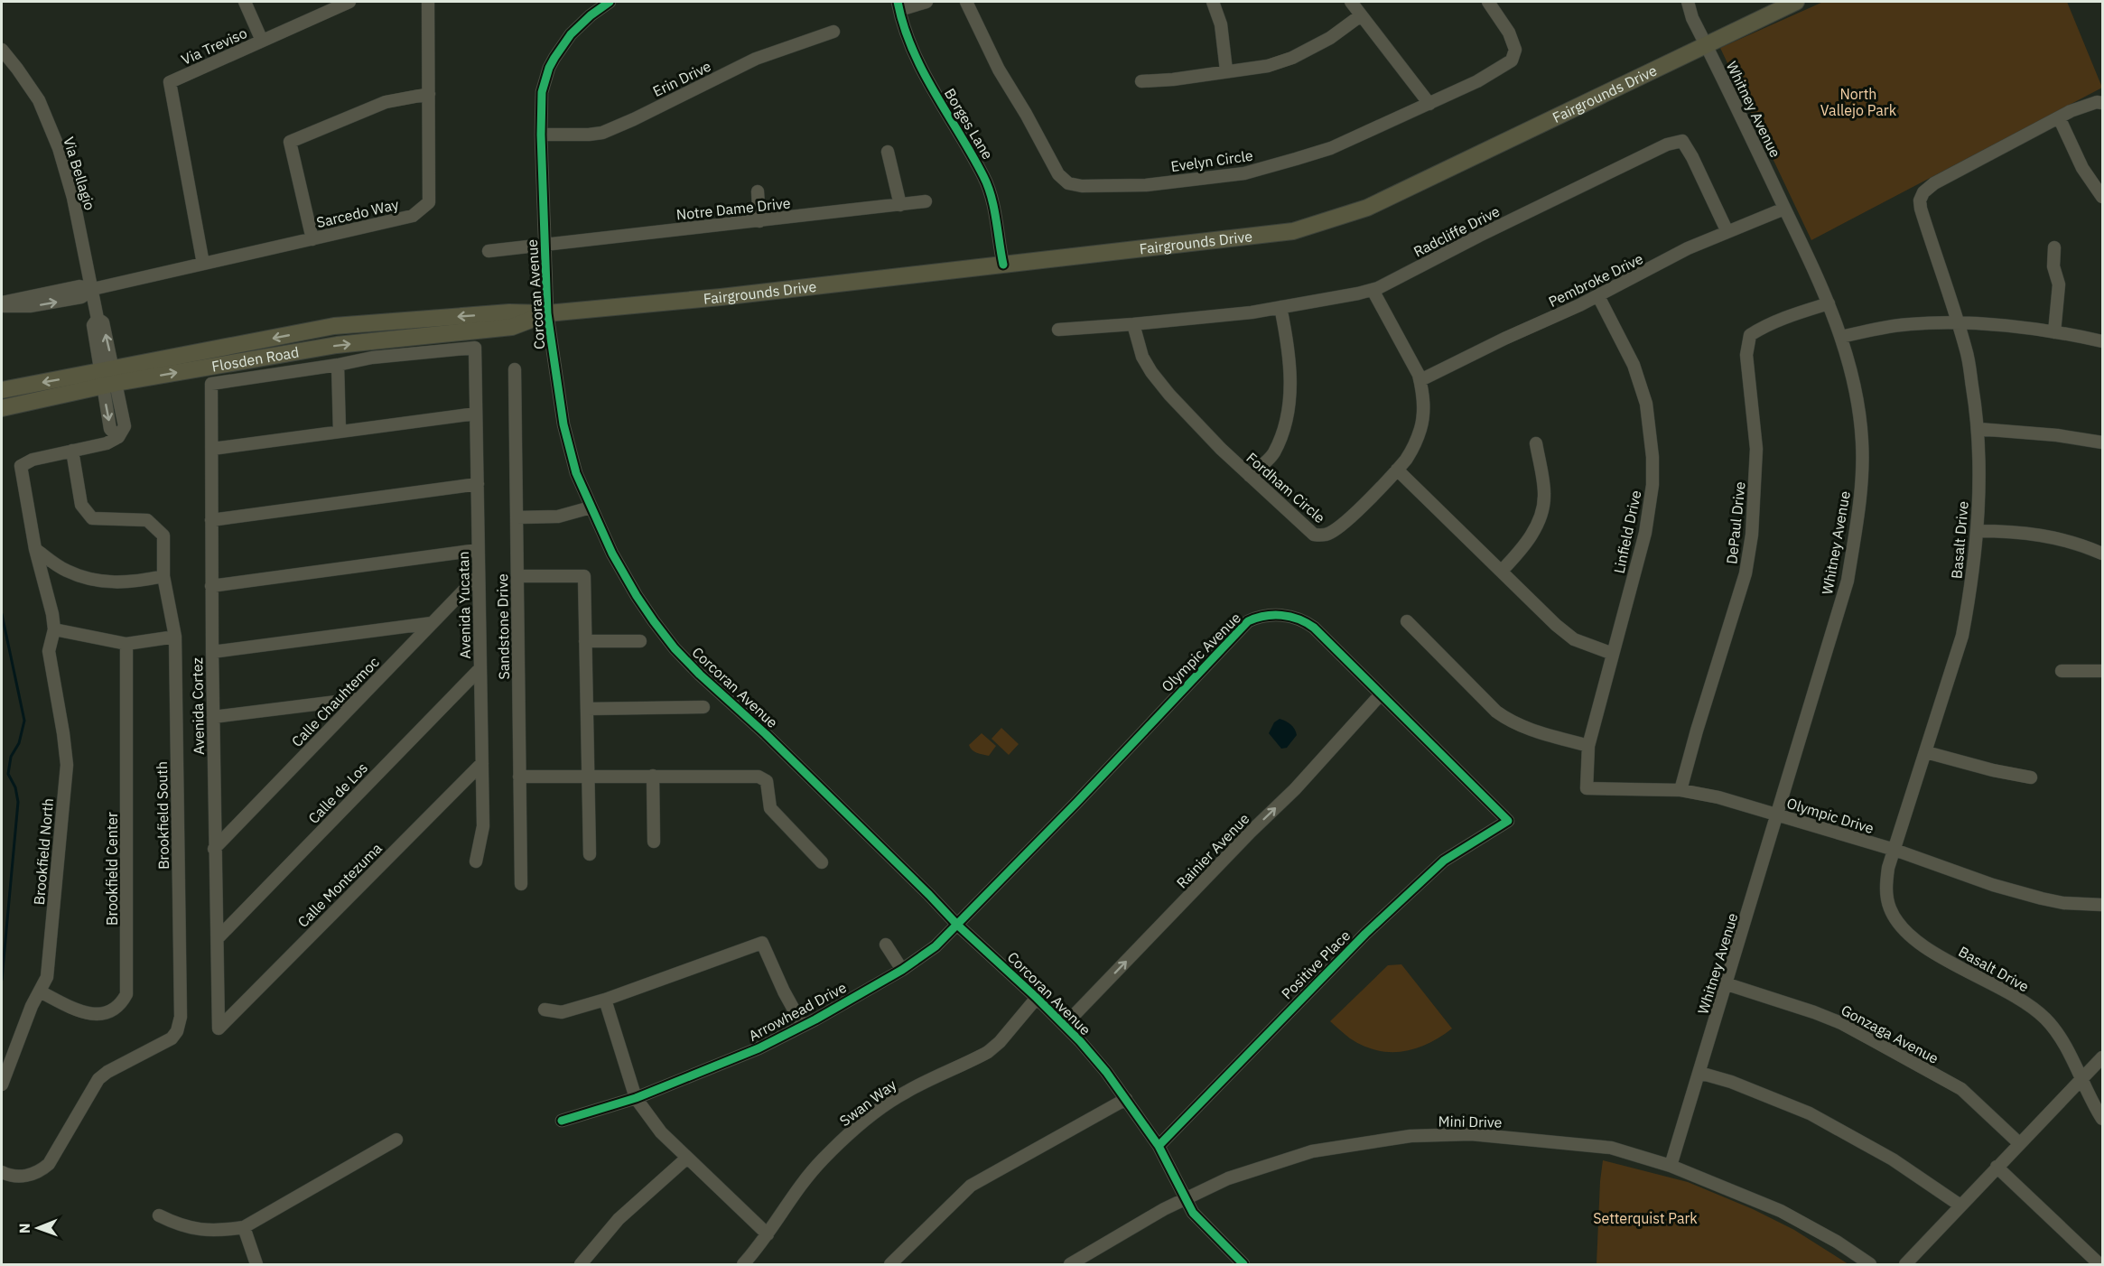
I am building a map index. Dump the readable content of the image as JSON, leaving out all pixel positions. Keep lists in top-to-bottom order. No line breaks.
{"streets":{"main road":["Fairgrounds Drive","Flosden Road"],"street":["Via Treviso","Erin Drive","Whitney Avenue","Borges Lane","Evelyn Circle","Via Bellagio","Notre Dame Drive","Sarcedo Way","Radcliffe Drive","Pembroke Drive","Corcoran Avenue","Fordham Circle","DePaul Drive","Linfield Drive","Basalt Drive","Avenida Yucatan","Sandstone Drive","Olympic Avenue","Calle Chauhtemoc","Avenida Cortez","Calle de Los","Brookfield South","Olympic Drive","Rainier Avenue","Brookfield North","Brookfield Center","Calle Montezuma","Positive Place","Arrowhead Drive","Gonzaga Avenue","Swan Way","Mini Drive"]},"crossings":[["Via Treviso","Sarcedo Way"],["Erin Drive","Corcoran Avenue"],["Fairgrounds Drive","Whitney Avenue"],["Fairgrounds Drive","Borges Lane"],["Fairgrounds Drive","Corcoran Avenue"],["Fairgrounds Drive","Flosden Road"],["Whitney Avenue","Pembroke Drive"],["Whitney Avenue","DePaul Drive"],["Whitney Avenue","Olympic Drive"],["Whitney Avenue","Gonzaga Avenue"],["Whitney Avenue","Mini Drive"],["Via Bellagio","Sarcedo Way"],["Via Bellagio","Flosden Road"],["Via Bellagio","Brookfield South"],["Notre Dame Drive","Corcoran Avenue"],["Radcliffe Drive","Pembroke Drive"],["Radcliffe Drive","Fordham Circle"],["Pembroke Drive","Fordham Circle"],["Pembroke Drive","Linfield Drive"],["Corcoran Avenue","Olympic Avenue"],["Corcoran Avenue","Rainier Avenue"],["Corcoran Avenue","Positive Place"],["Corcoran Avenue","Arrowhead Drive"],["Corcoran Avenue","Swan Way"],["Corcoran Avenue","Mini Drive"],["DePaul Drive","Olympic Drive"],["Linfield Drive","Olympic Drive"],["Basalt Drive","Olympic Drive"],["Avenida Yucatan","Calle Chauhtemoc"],["Avenida Yucatan","Avenida Cortez"],["Avenida Yucatan","Calle de Los"],["Avenida Yucatan","Calle Montezuma"],["Olympic Avenue","Rainier Avenue"],["Olympic Avenue","Positive Place"],["Olympic Avenue","Arrowhead Drive"],["Calle Chauhtemoc","Avenida Cortez"],["Avenida Cortez","Calle de Los"],["Avenida Cortez","Calle Montezuma"],["Brookfield North","Brookfield Center"]],"one_way":["Rainier Avenue"],"parks":["North Vallejo Park","Setterquist Park"],"north":"left"}
